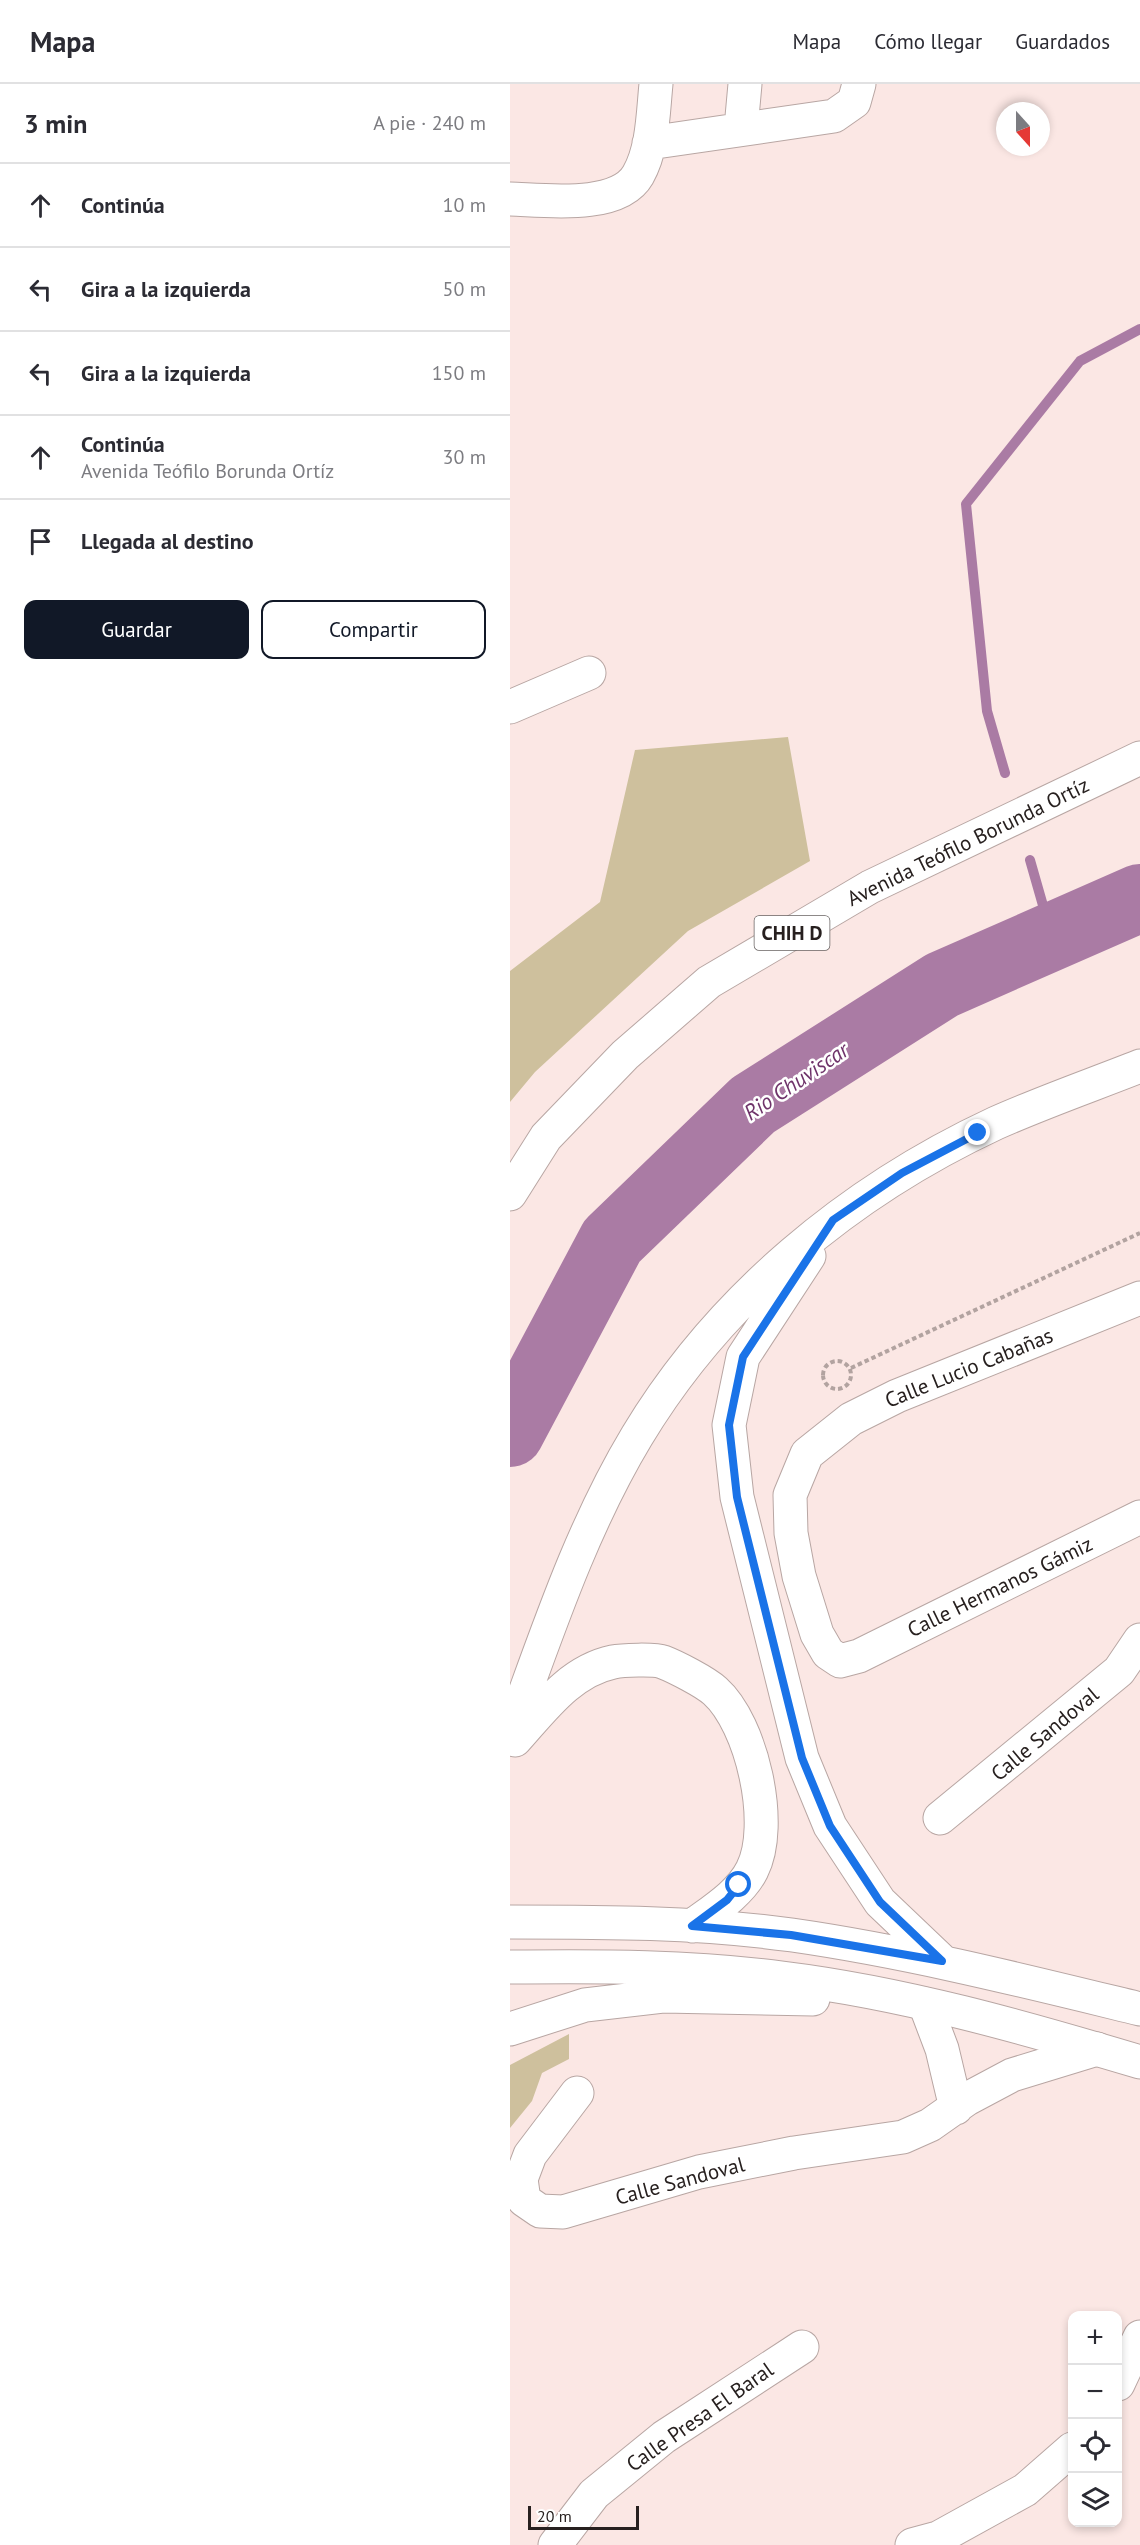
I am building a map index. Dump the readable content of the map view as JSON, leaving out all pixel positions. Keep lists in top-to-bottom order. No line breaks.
{"streets":{"main road":["Avenida Teófilo Borunda Ortíz","CHIH D","Calle Lucio Cabañas","Calle Hermanos Gámiz","Calle Sandoval","Calle Presa El Baral"]},"crossings":[["Calle Lucio Cabañas","Calle Hermanos Gámiz"]],"water":["Rio Chuviscar"],"scale_bar":"20 m","north":"bottom","page":{"header":"Mapa","nav":["Mapa","Cómo llegar","Guardados"],"heading":["3 min","A pie · 240 m"],"list":[["Continúa","10 m"],["Gira a la izquierda","50 m"],["Gira a la izquierda","150 m"],["Continúa","Avenida Teófilo Borunda Ortíz","30 m"],"Llegada al destino"],"buttons":["Guardar","Compartir"],"map_buttons":["+","−"],"scale":"20 m"}}
